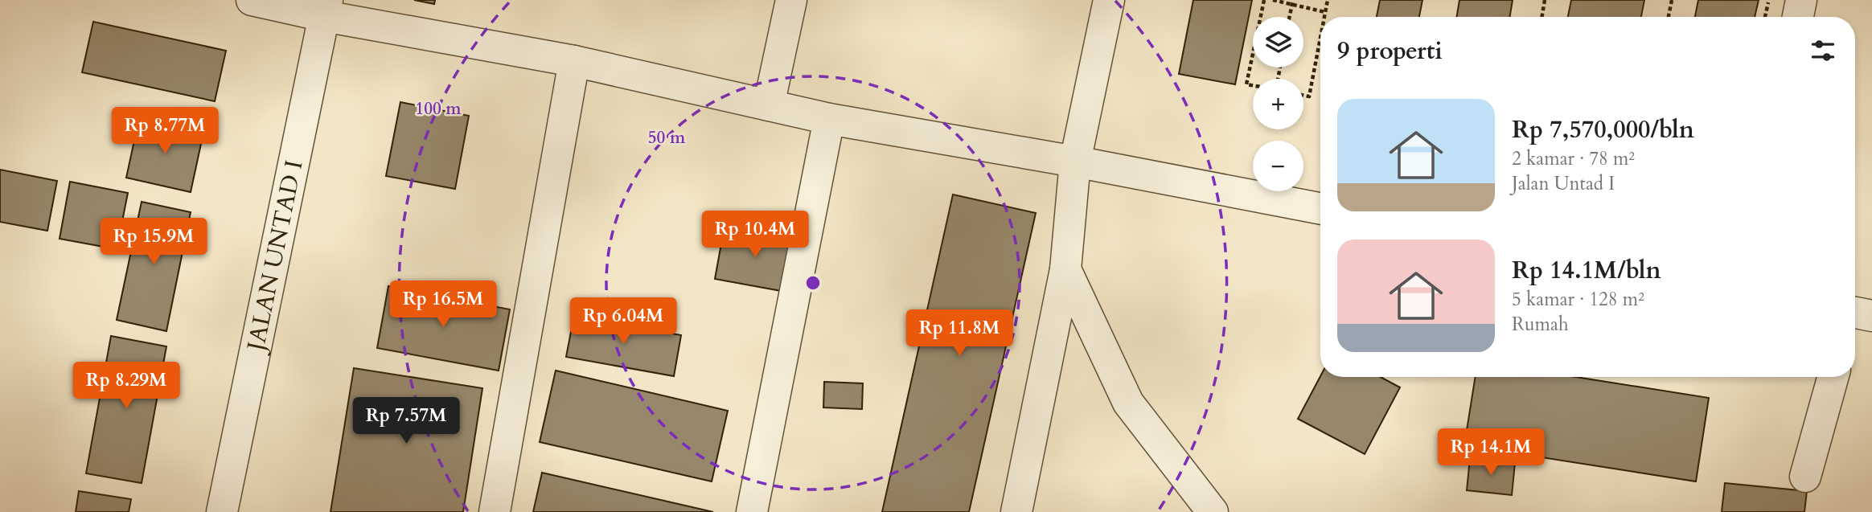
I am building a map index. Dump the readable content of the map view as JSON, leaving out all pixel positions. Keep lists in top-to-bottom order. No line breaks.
{"streets":{"street":["JALAN UNTAD I"]},"page":{"map_buttons":["+","−"],"heading":"9 properti","list":[{"name":"Rp 7,570,000/bln","note":"2 kamar · 78 m² · Jalan Untad I"},{"name":"Rp 14.1M/bln","note":"5 kamar · 128 m² · Rumah"}],"price":["Rp 8.77M","Rp 10.4M","Rp 15.9M","Rp 16.5M","Rp 6.04M","Rp 11.8M","Rp 8.29M","Rp 7.57M","Rp 14.1M"]},"rings":["100 m","50 m"]}
